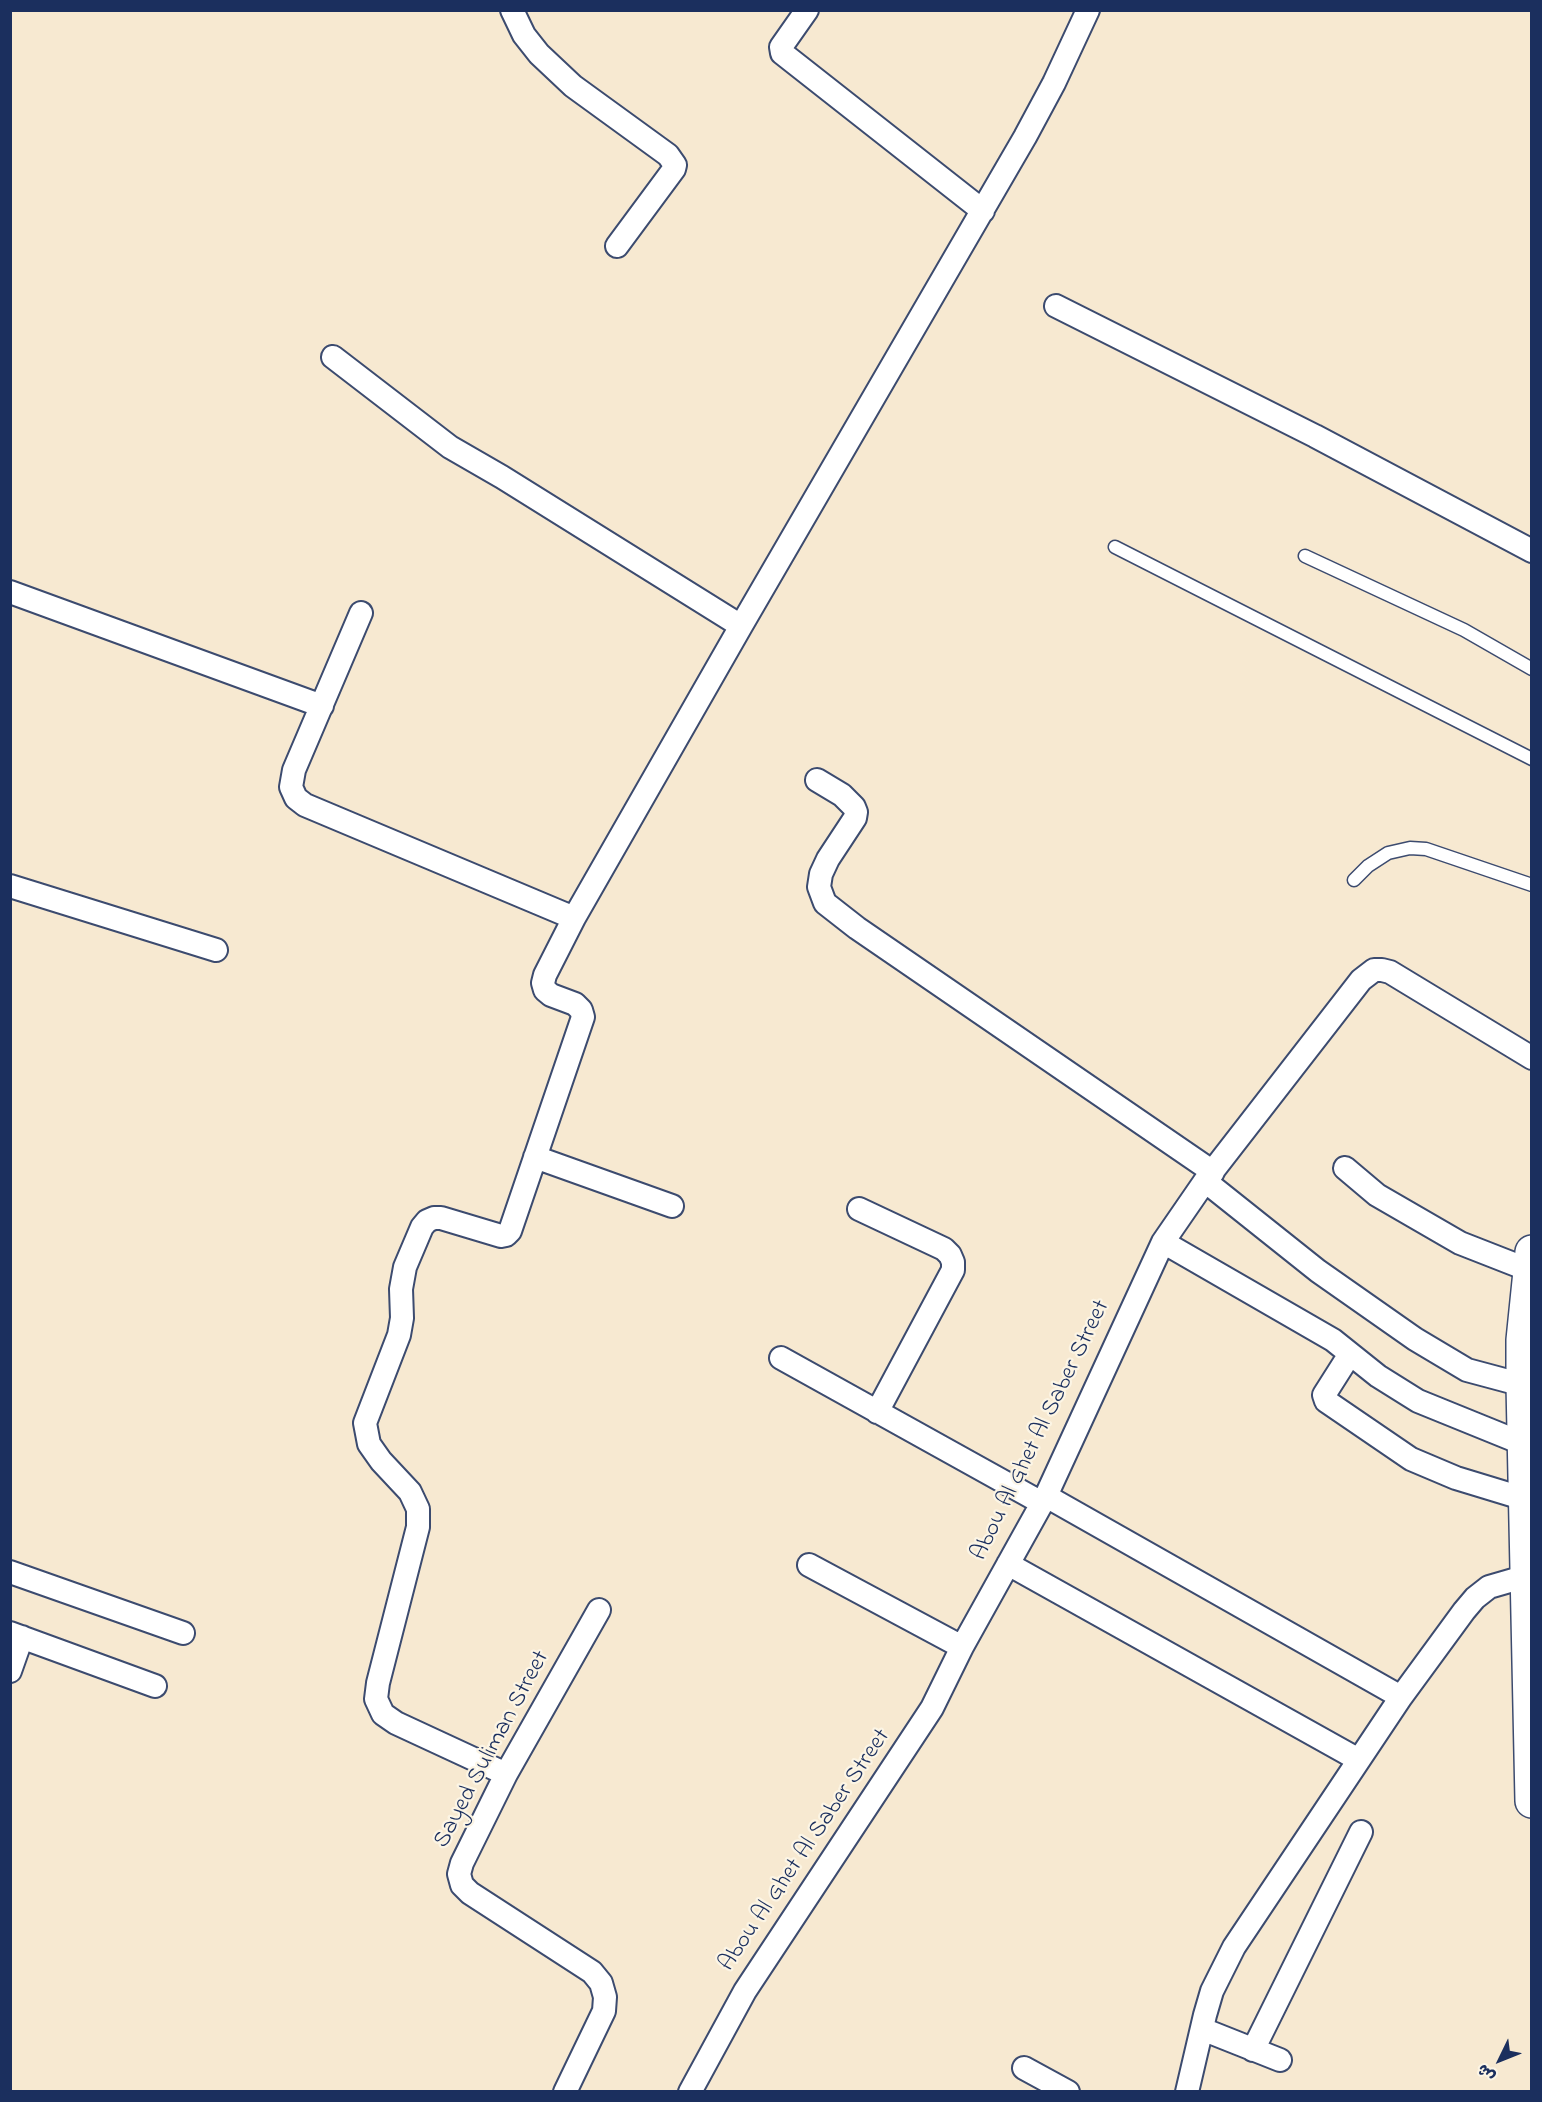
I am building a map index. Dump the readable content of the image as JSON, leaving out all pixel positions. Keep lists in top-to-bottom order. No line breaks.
{"streets":{"street":["Abou Al Ghet Al Saber Street","Sayed Suliman Street"]},"north":"bottom left"}
